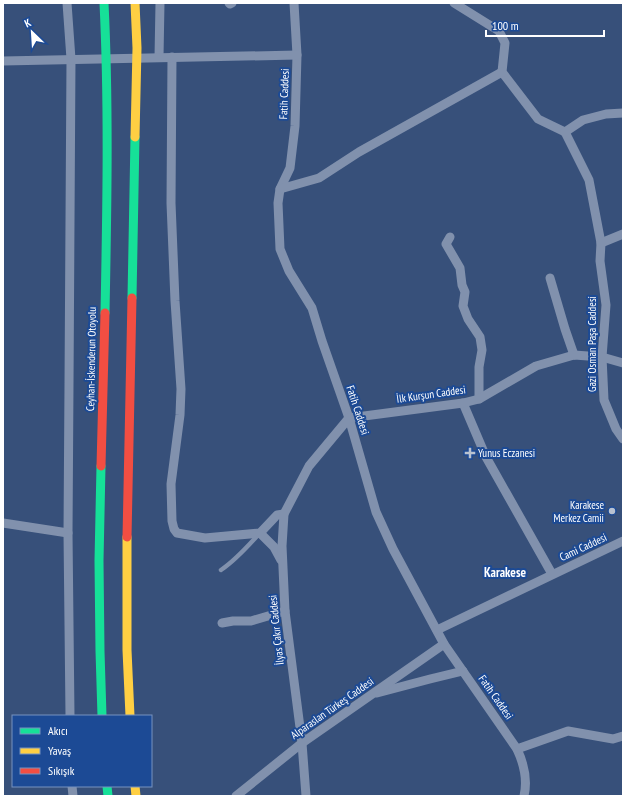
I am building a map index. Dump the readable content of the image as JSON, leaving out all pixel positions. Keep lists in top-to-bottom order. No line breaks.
{"streets":{"highway":["Ceyhan-İskenderun Otoyolu"],"street":["Fatih Caddesi","Gazi Osman Paşa Caddesi","İlk Kurşun Caddesi","Cami Caddesi","İlyas Çakır Caddesi","Alparaslan Türkeş Caddesi"]},"crossings":[["Fatih Caddesi","İlk Kurşun Caddesi"],["Fatih Caddesi","Cami Caddesi"],["Fatih Caddesi","Alparaslan Türkeş Caddesi"],["Gazi Osman Paşa Caddesi","İlk Kurşun Caddesi"],["İlyas Çakır Caddesi","Alparaslan Türkeş Caddesi"]],"districts":["Karakese"],"places":{"health":["Yunus Eczanesi"],"other":["Karakese Merkez Camii"]},"legend":["Akıcı","Yavaş","Sıkışık"],"scale_bar":"100 m","north":"top left"}
